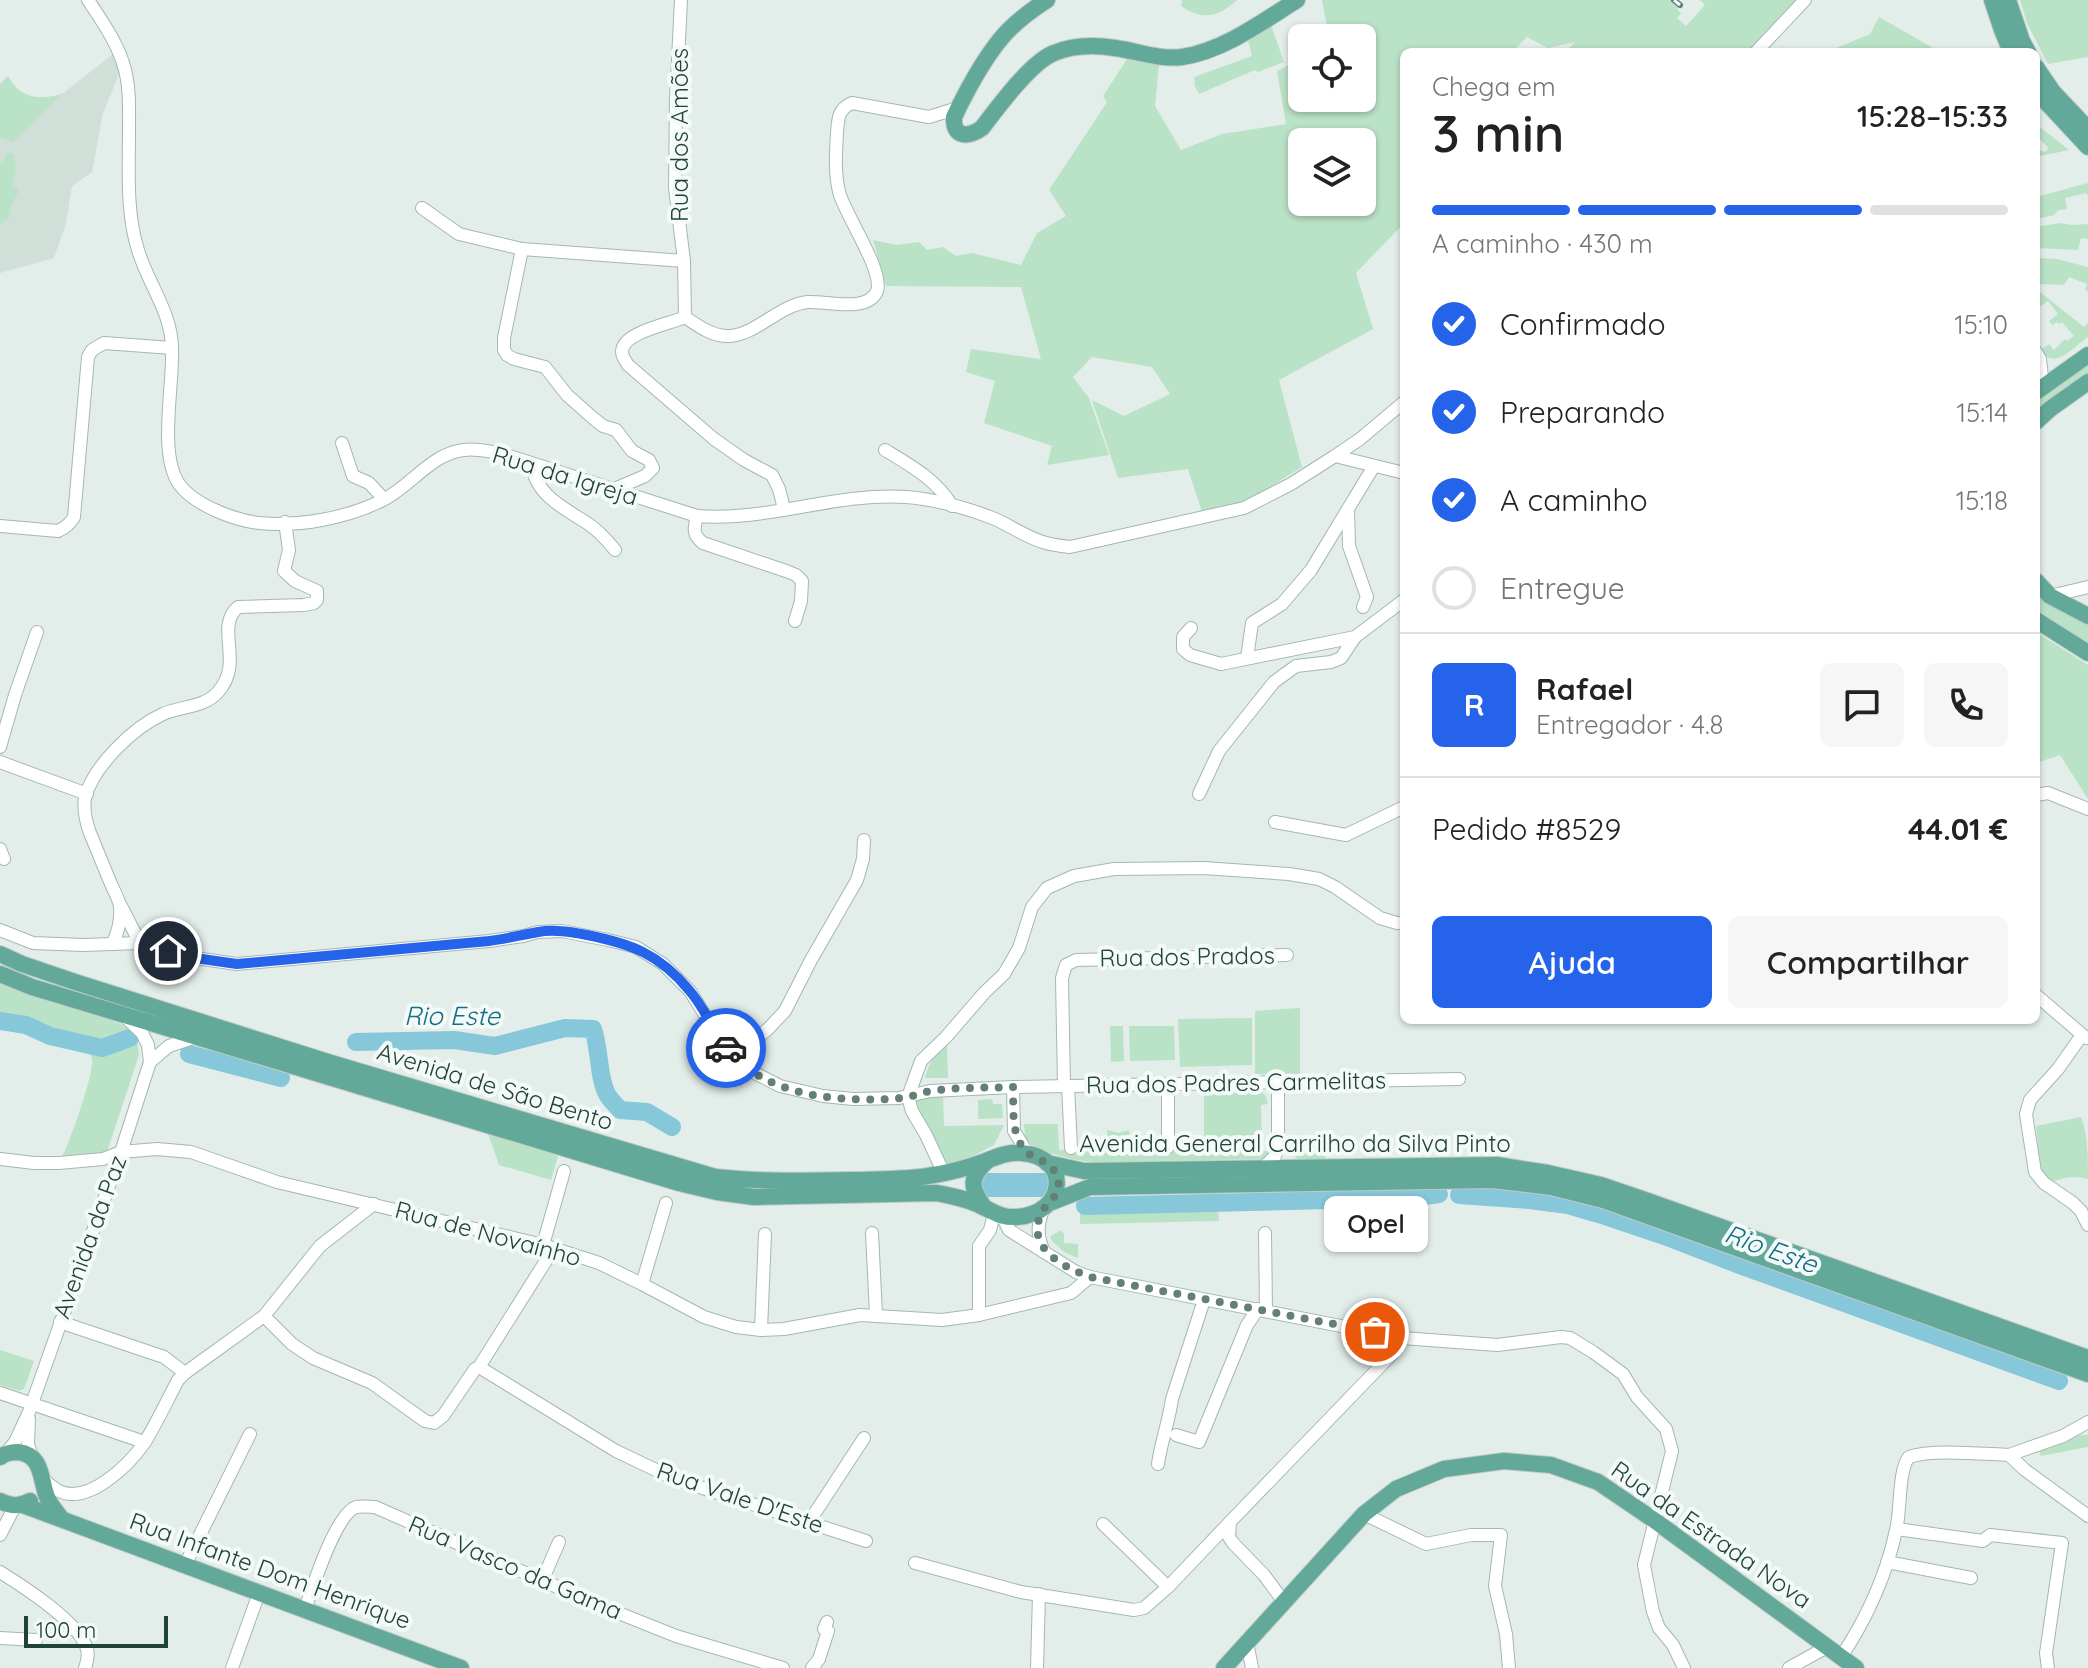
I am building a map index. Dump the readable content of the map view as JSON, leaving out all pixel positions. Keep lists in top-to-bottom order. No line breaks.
{"streets":{"main road":["Avenida de São Bento","Avenida General Carrilho da Silva Pinto","Rua da Estrada Nova","Rua Infante Dom Henrique"],"street":["Rua dos Amões","Rua da Igreja","Rua dos Prados","Rua dos Padres Carmelitas","Rua de Novaínho","Avenida da Paz","Rua Vale D'Este","Rua Vasco da Gama"]},"crossings":[["Rua dos Prados","Rua dos Padres Carmelitas"],["Avenida de São Bento","Avenida General Carrilho da Silva Pinto"],["Rua Vasco da Gama","Rua Infante Dom Henrique"]],"water":["Rio Este"],"places":["Opel"],"scale_bar":"100 m","page":{"heading":["3 min","Chega em","15:28–15:33"],"panel":["Rafael","Entregador · 4.8","Pedido #8529","44.01 €"],"bar":"A caminho · 430 m","list":[["Confirmado","15:10"],["Preparando","15:14"],["A caminho","15:18"],"Entregue"],"round":"R","buttons":["Ajuda","Compartilhar"],"bubble":"Opel","scale":"100 m"}}
